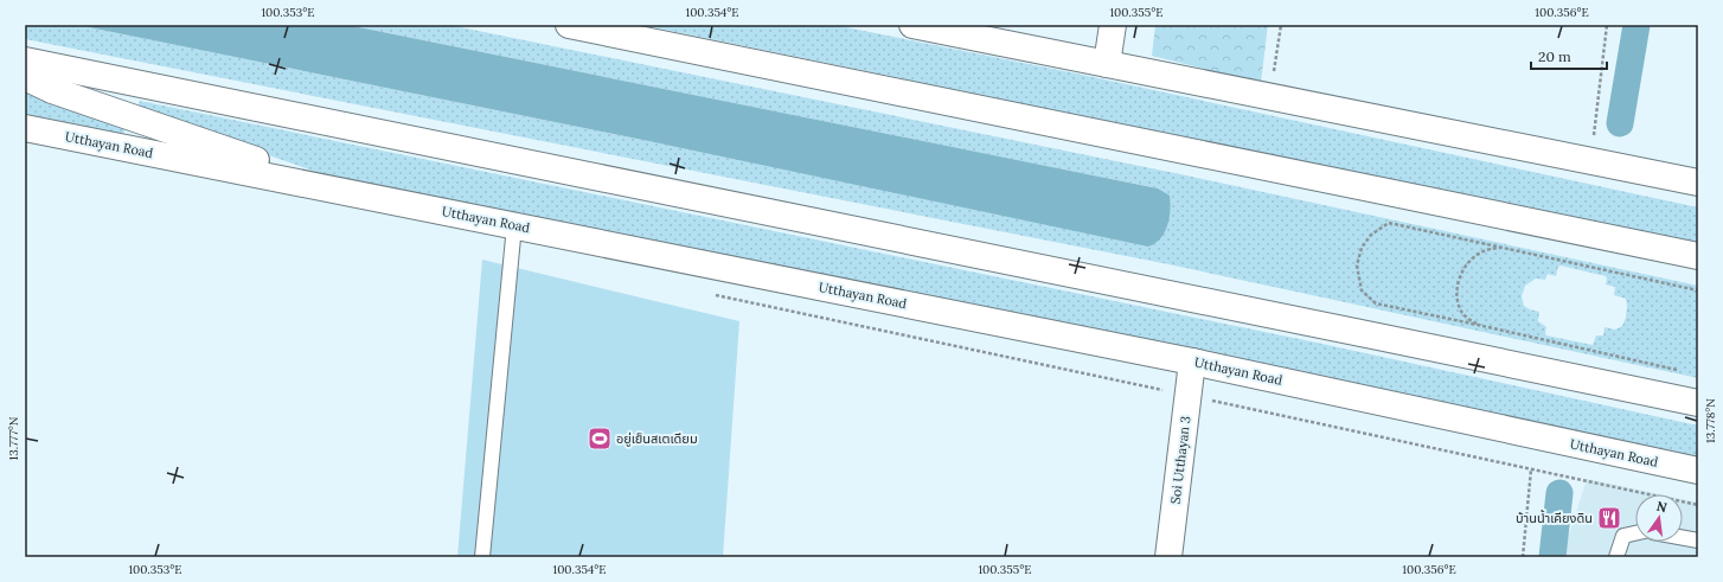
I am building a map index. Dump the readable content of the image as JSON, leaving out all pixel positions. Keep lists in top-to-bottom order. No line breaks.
{"streets":{"main road":["Utthayan Road","Soi Utthayan 3"]},"crossings":[["Utthayan Road","Soi Utthayan 3"]],"places":{"sports":["อยู่เย็นสเตเดียม"],"restaurant":["บ้านน้ำเคียงดิน"]},"scale_bar":"20 m","north":"top","coordinates":["100.353°E","100.354°E","100.355°E","100.356°E","13.778°N","13.777°N"]}
